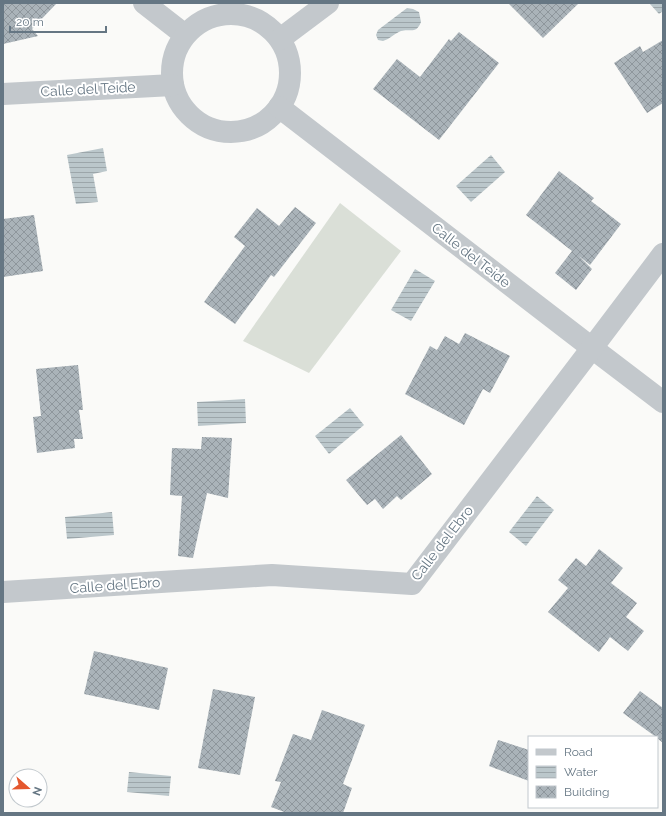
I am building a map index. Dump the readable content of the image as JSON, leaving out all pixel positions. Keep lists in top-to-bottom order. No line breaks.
{"streets":{"street":["Calle del Teide","Calle del Ebro"]},"crossings":[["Calle del Teide","Calle del Ebro"]],"legend":["Road","Water","Building"],"scale_bar":"20 m","north":"right"}
